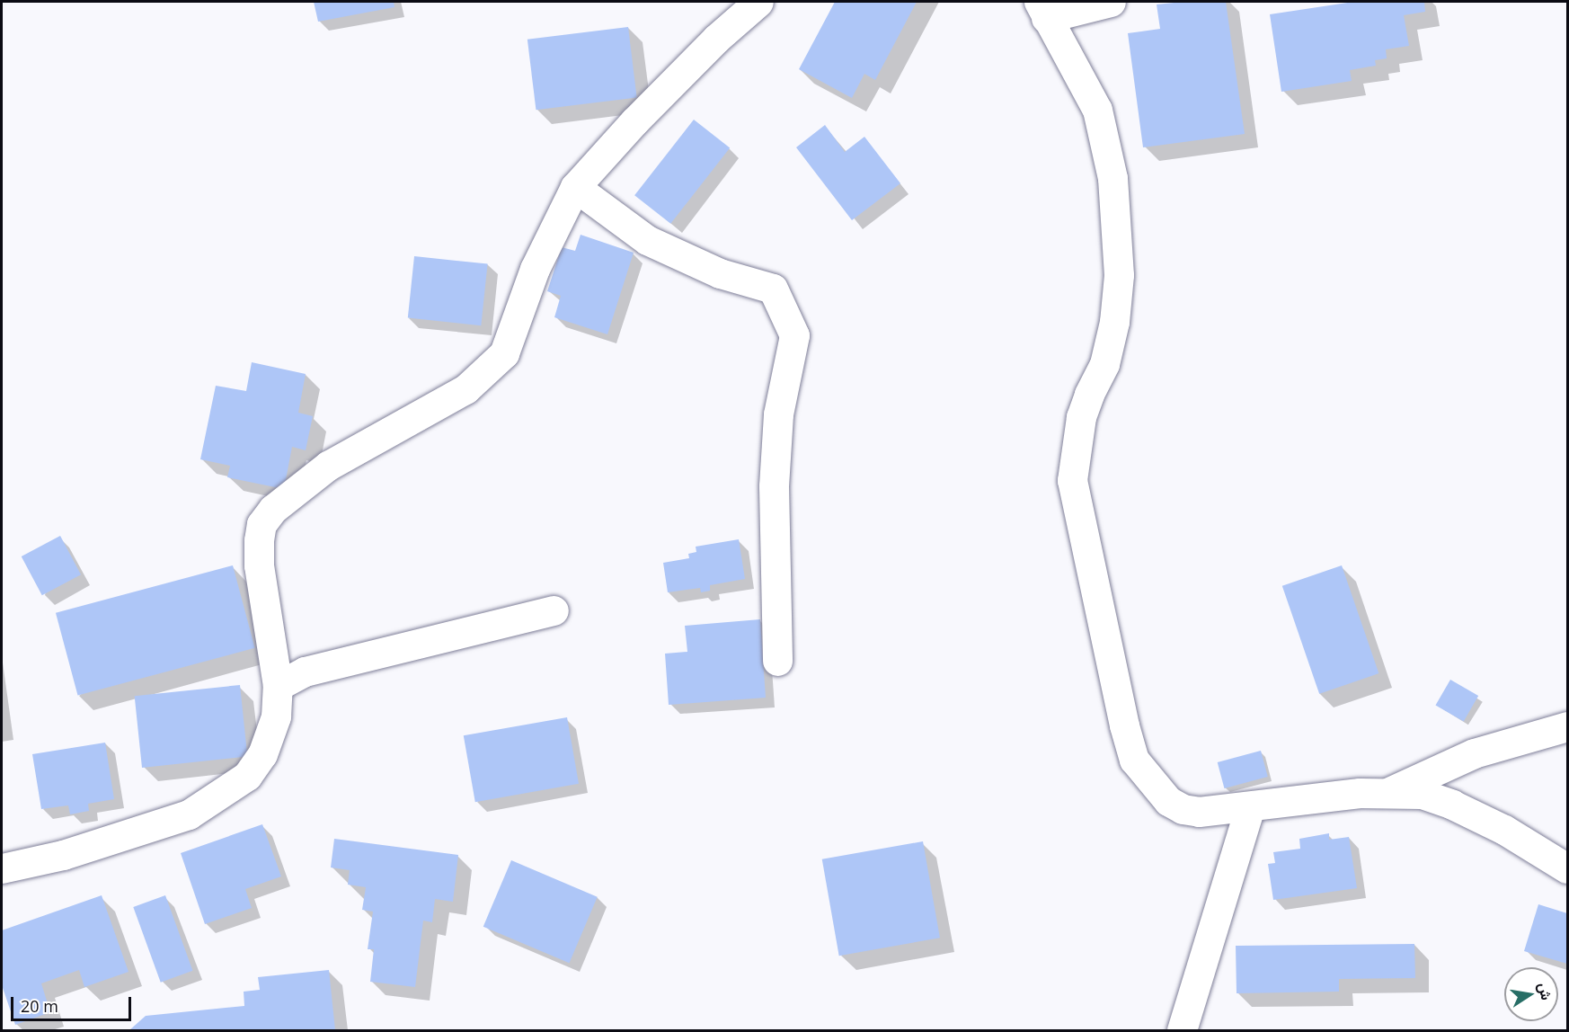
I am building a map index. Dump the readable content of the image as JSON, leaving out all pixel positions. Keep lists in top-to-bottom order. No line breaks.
{"scale_bar":"20 m","north":"right"}
